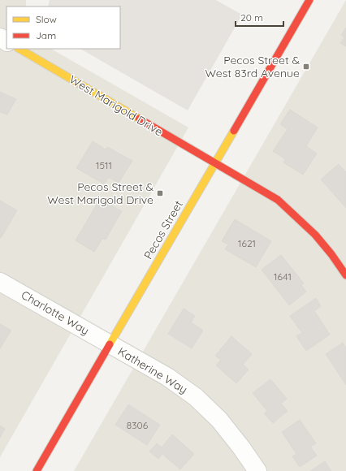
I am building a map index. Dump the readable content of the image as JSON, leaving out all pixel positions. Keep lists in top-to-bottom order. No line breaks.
{"streets":{"main road":["West Marigold Drive","Pecos Street"],"street":["Charlotte Way","Katherine Way"]},"crossings":[["West Marigold Drive","Pecos Street"],["Pecos Street","Charlotte Way"],["Pecos Street","Katherine Way"],["Charlotte Way","Katherine Way"]],"places":{"transit":["Pecos Street & West 83rd Avenue","Pecos Street & West Marigold Drive"]},"house_numbers":["1511","1621","1641","8306"],"legend":["Slow","Jam"],"scale_bar":"20 m"}
